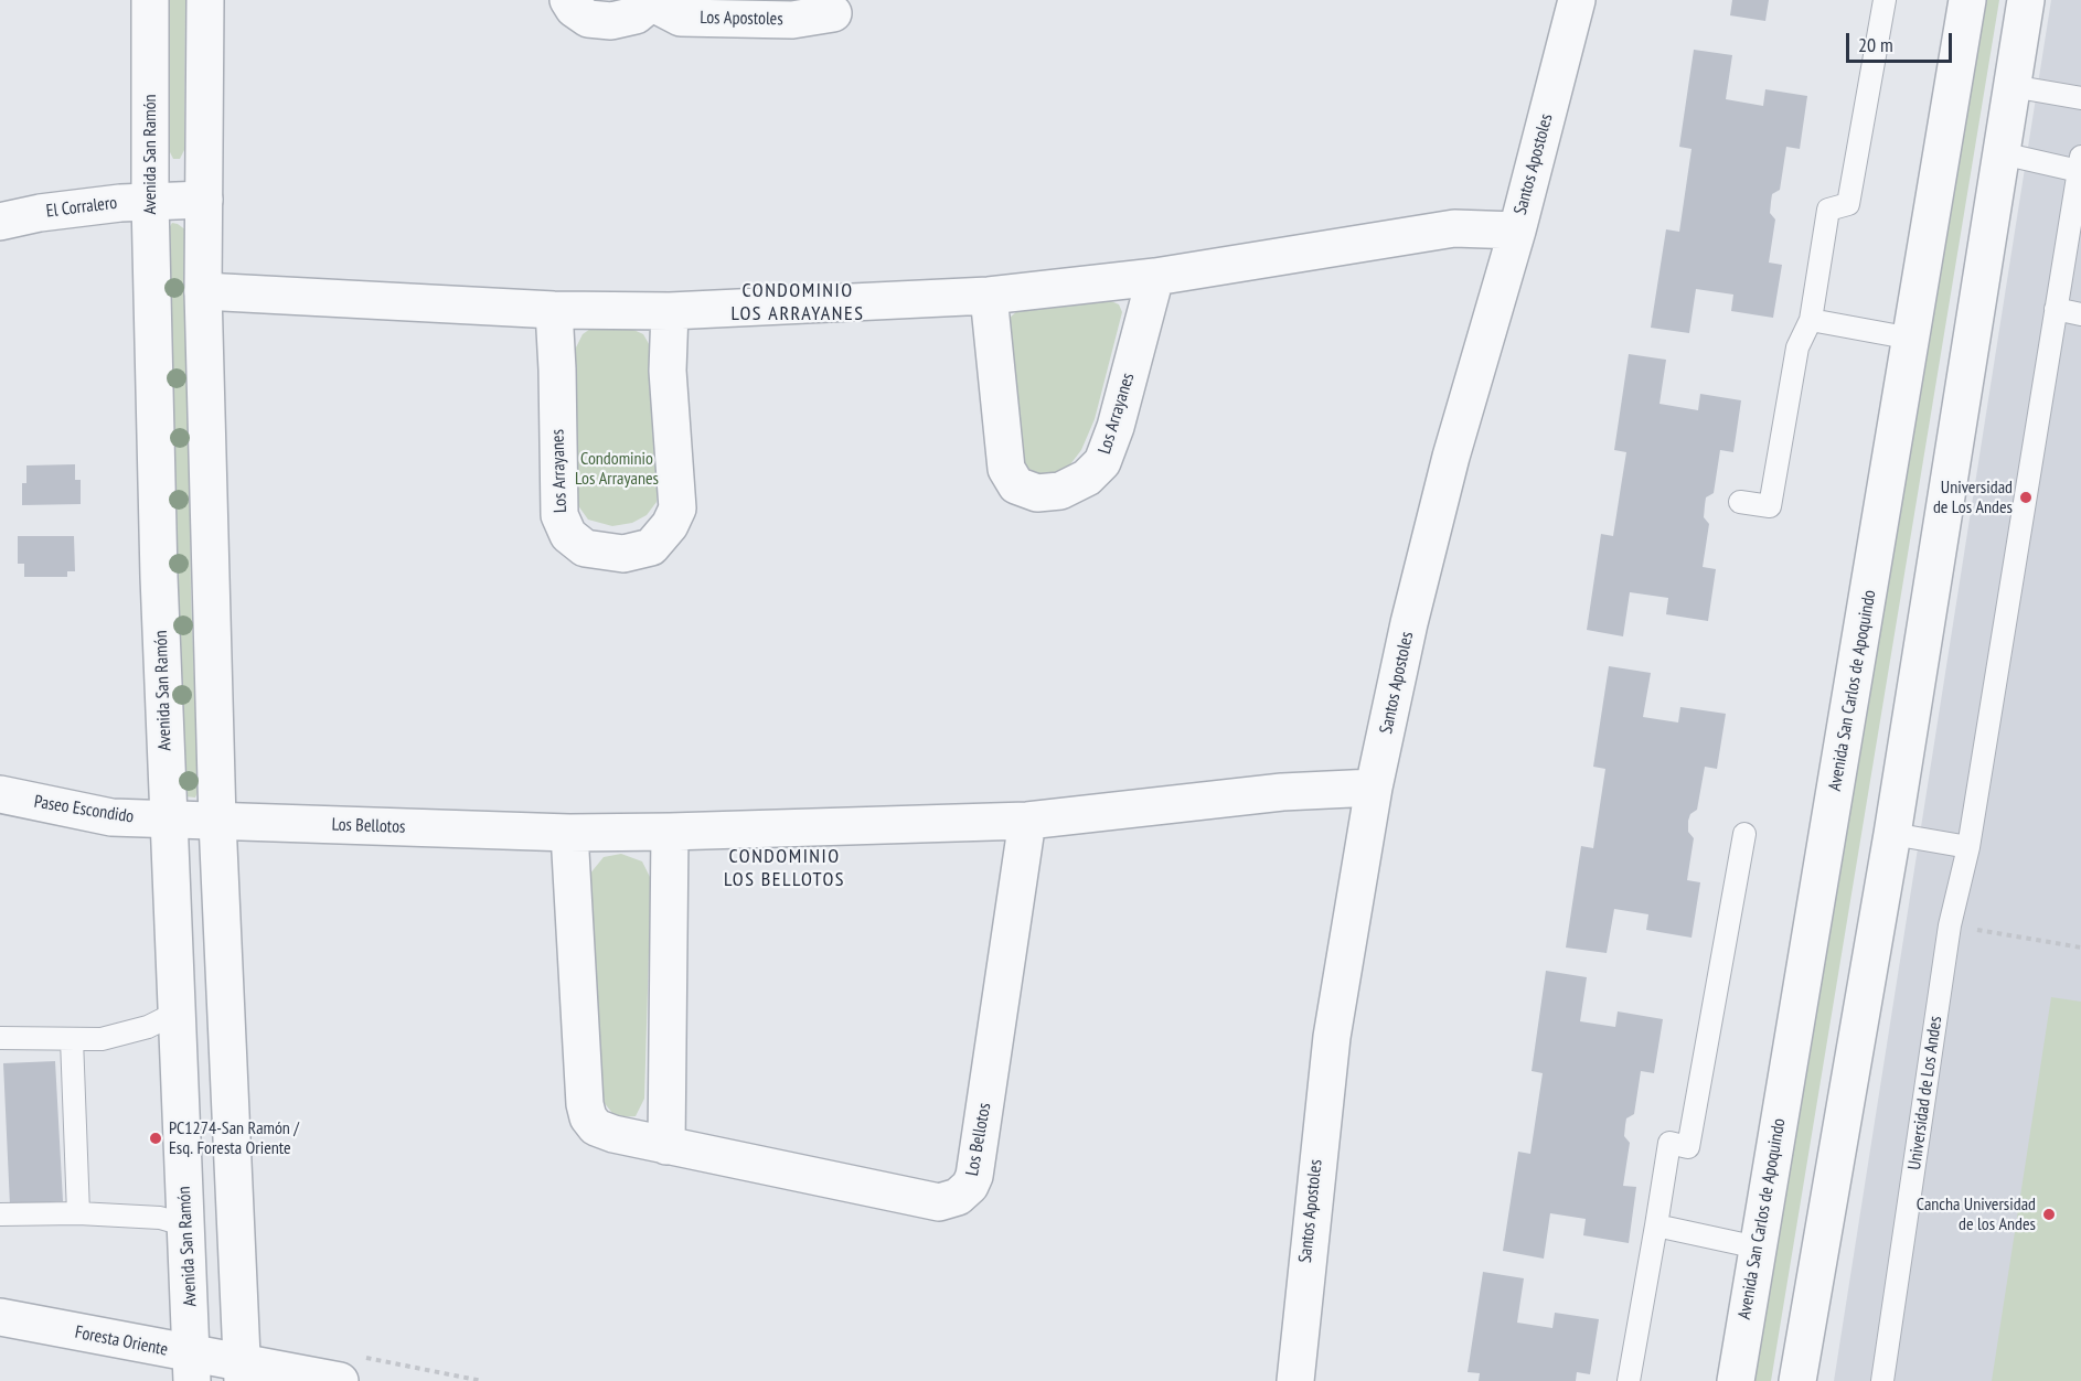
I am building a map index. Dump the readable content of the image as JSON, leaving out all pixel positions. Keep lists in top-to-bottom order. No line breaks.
{"streets":{"street":["Los Apostoles","Avenida San Ramón","Santos Apostoles","El Corralero","Los Arrayanes","Avenida San Carlos de Apoquindo","Paseo Escondido","Los Bellotos","Foresta Oriente"],"lane":["Universidad de Los Andes"]},"crossings":[["Avenida San Ramón","El Corralero"],["Avenida San Ramón","Paseo Escondido"],["Avenida San Ramón","Los Bellotos"],["Avenida San Ramón","Foresta Oriente"],["Santos Apostoles","Los Bellotos"],["Paseo Escondido","Los Bellotos"]],"districts":["CONDOMINIO LOS ARRAYANES","CONDOMINIO LOS BELLOTOS"],"parks":["Condominio Los Arrayanes"],"places":["Universidad de Los Andes","PC1274-San Ramón / Esq. Foresta Oriente","Cancha Universidad de los Andes"],"scale_bar":"20 m"}
